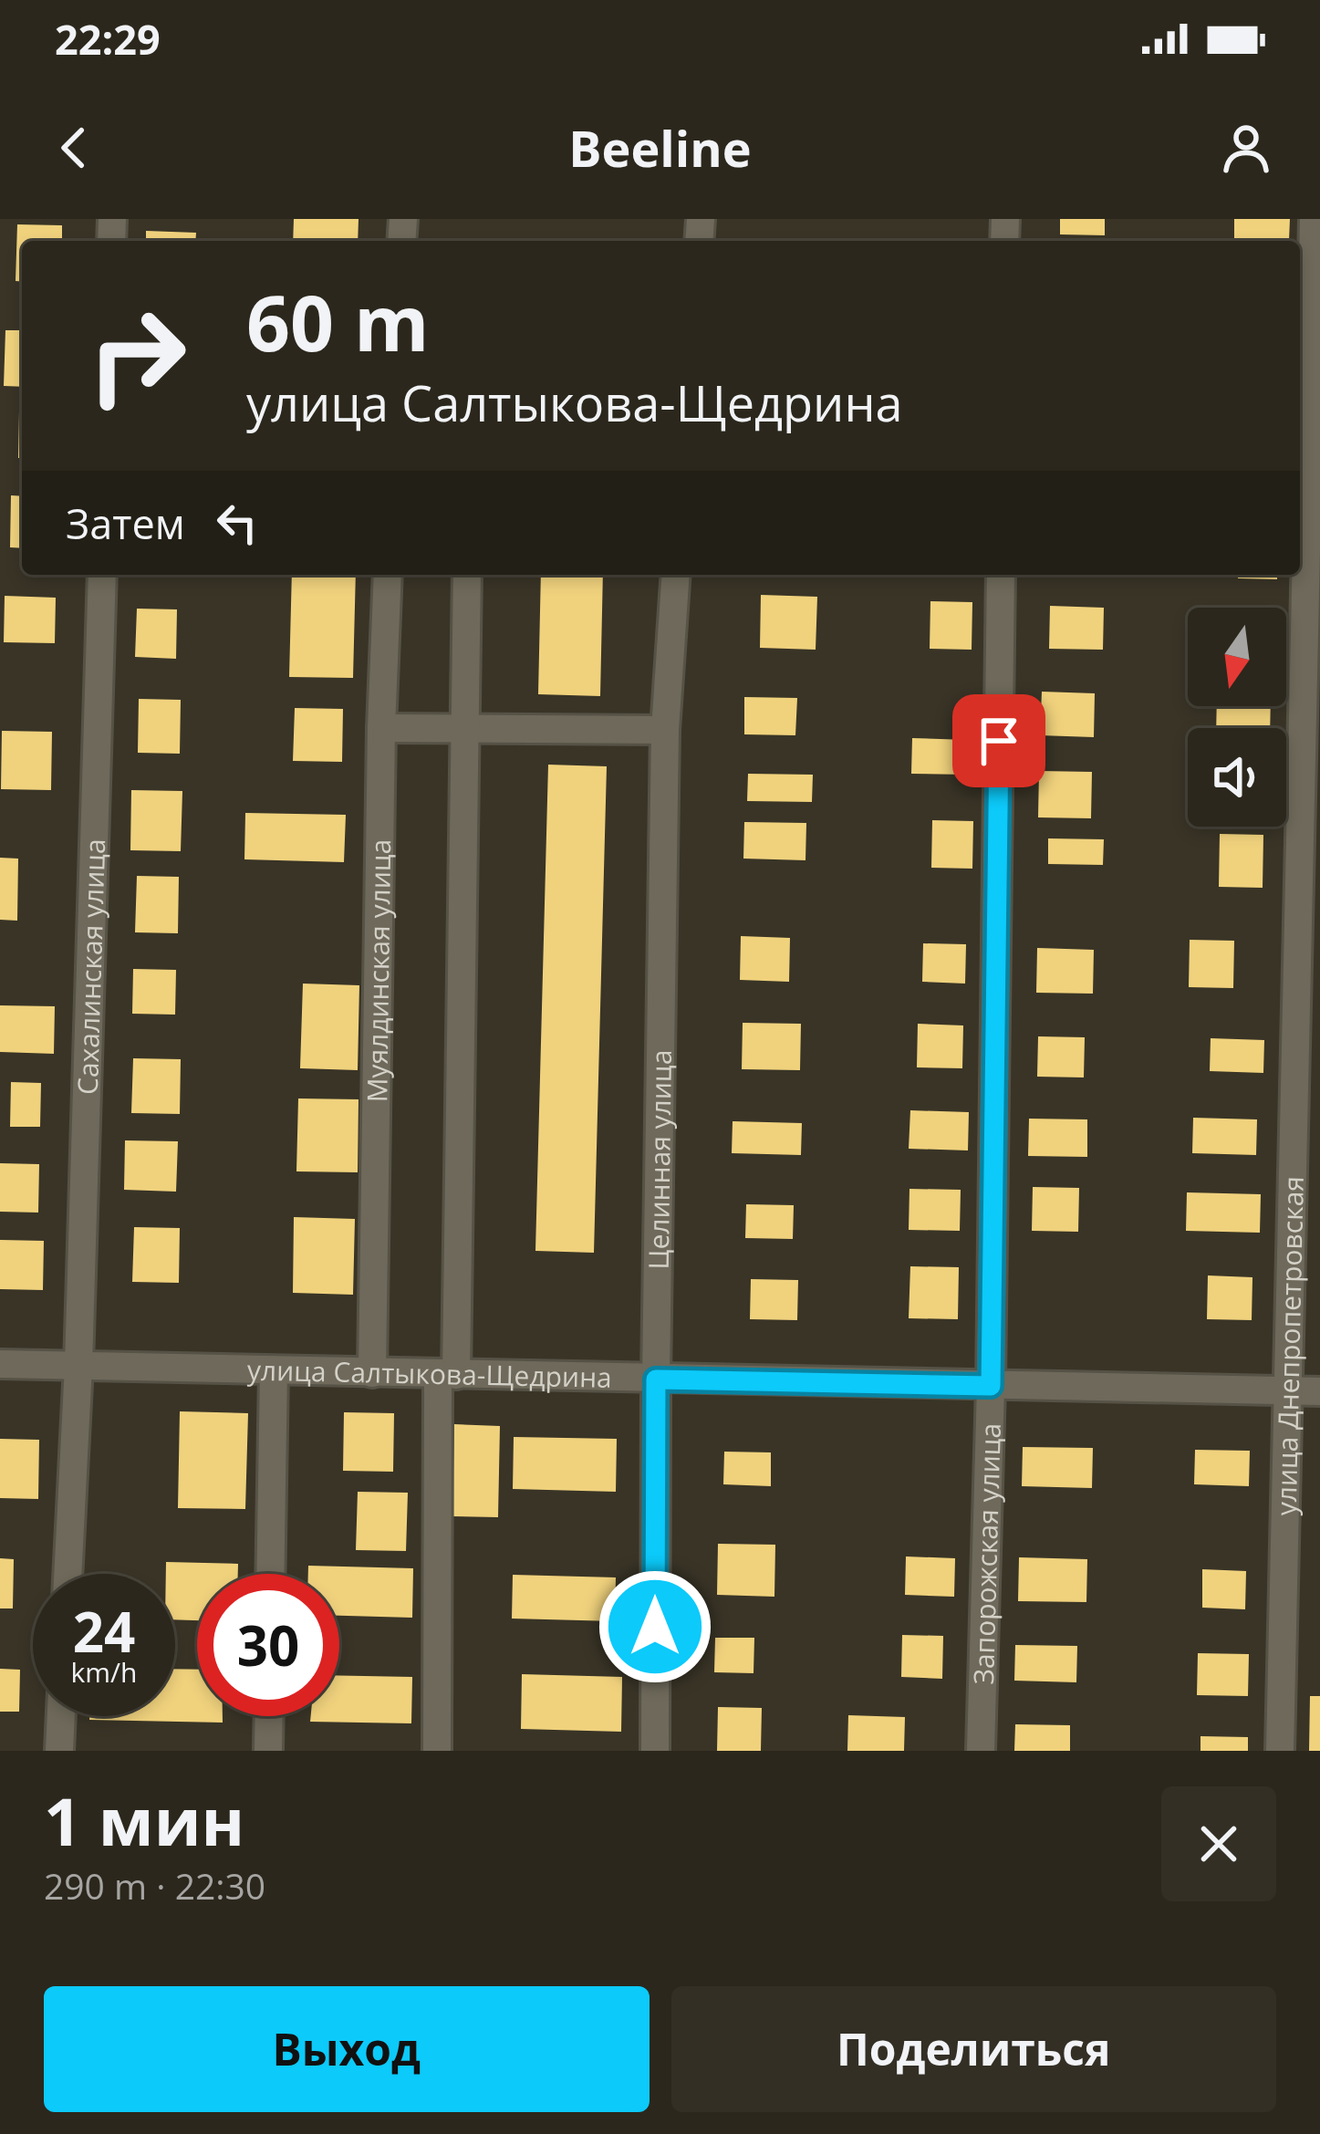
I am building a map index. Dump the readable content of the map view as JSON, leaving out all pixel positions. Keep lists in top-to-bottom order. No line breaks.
{"streets":{"street":["Сахалинская улица","Муялдинская улица","Целинная улица","улица Днепропетровская","улица Салтыкова-Щедрина","Запорожская улица"]},"crossings":[["Сахалинская улица","улица Салтыкова-Щедрина"],["Муялдинская улица","улица Салтыкова-Щедрина"],["Целинная улица","улица Салтыкова-Щедрина"],["улица Днепропетровская","улица Салтыкова-Щедрина"],["улица Салтыкова-Щедрина","Запорожская улица"]],"north":"bottom","page":{"status":"22:29","header":"Beeline","turn":["60 m","улица Салтыкова-Щедрина"],"then":"Затем","speed":"24 km/h","limit":"30","heading":["1 мин","290 m · 22:30"],"buttons":["Выход","Поделиться"]}}
